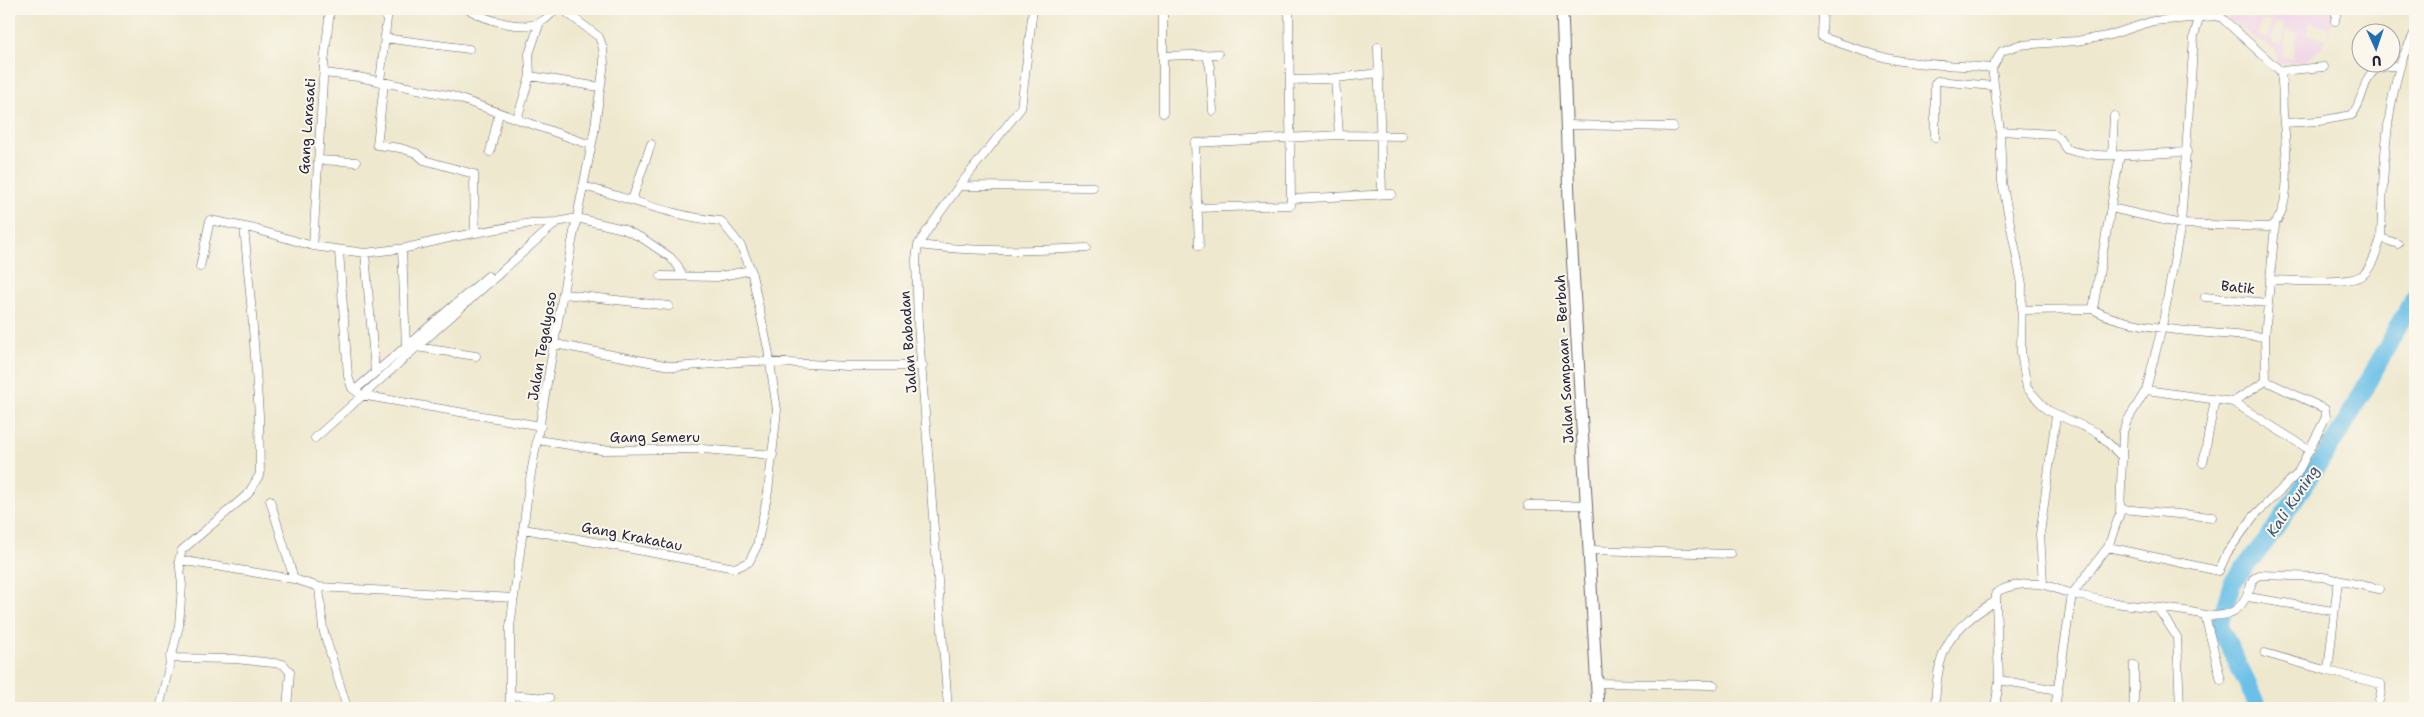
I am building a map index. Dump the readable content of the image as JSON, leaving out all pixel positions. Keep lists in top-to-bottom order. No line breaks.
{"streets":{"main road":["Jalan Sampaan - Berbah"],"street":["Gang Larasati","Batik","Jalan Babadan","Jalan Tegalyoso","Gang Semeru","Gang Krakatau"]},"crossings":[["Jalan Tegalyoso","Gang Semeru"],["Jalan Tegalyoso","Gang Krakatau"],["Gang Semeru","Gang Krakatau"]],"water":["Kali Kuning"],"north":"bottom"}
